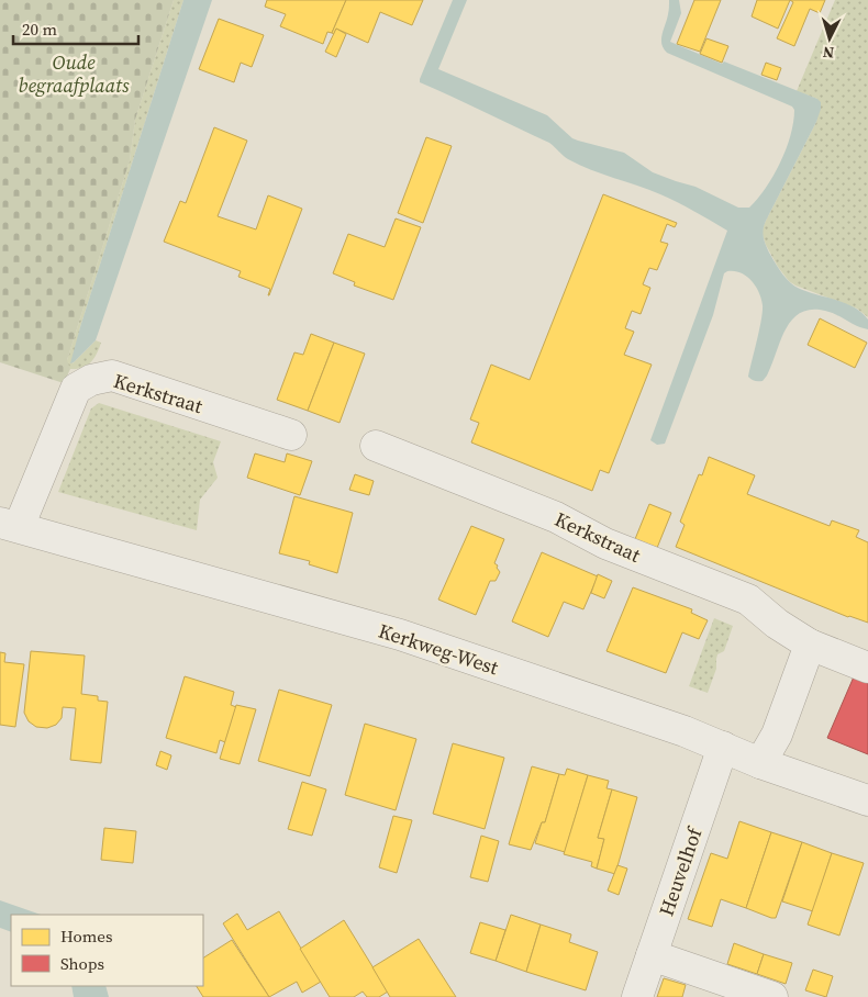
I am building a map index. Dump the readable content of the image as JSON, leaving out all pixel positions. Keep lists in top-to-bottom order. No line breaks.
{"streets":{"street":["Kerkstraat","Kerkweg-West","Heuvelhof"]},"crossings":[["Kerkstraat","Kerkweg-West"],["Kerkweg-West","Heuvelhof"]],"parks":["Oude begraafplaats"],"legend":["Homes","Shops"],"scale_bar":"20 m","north":"bottom"}
